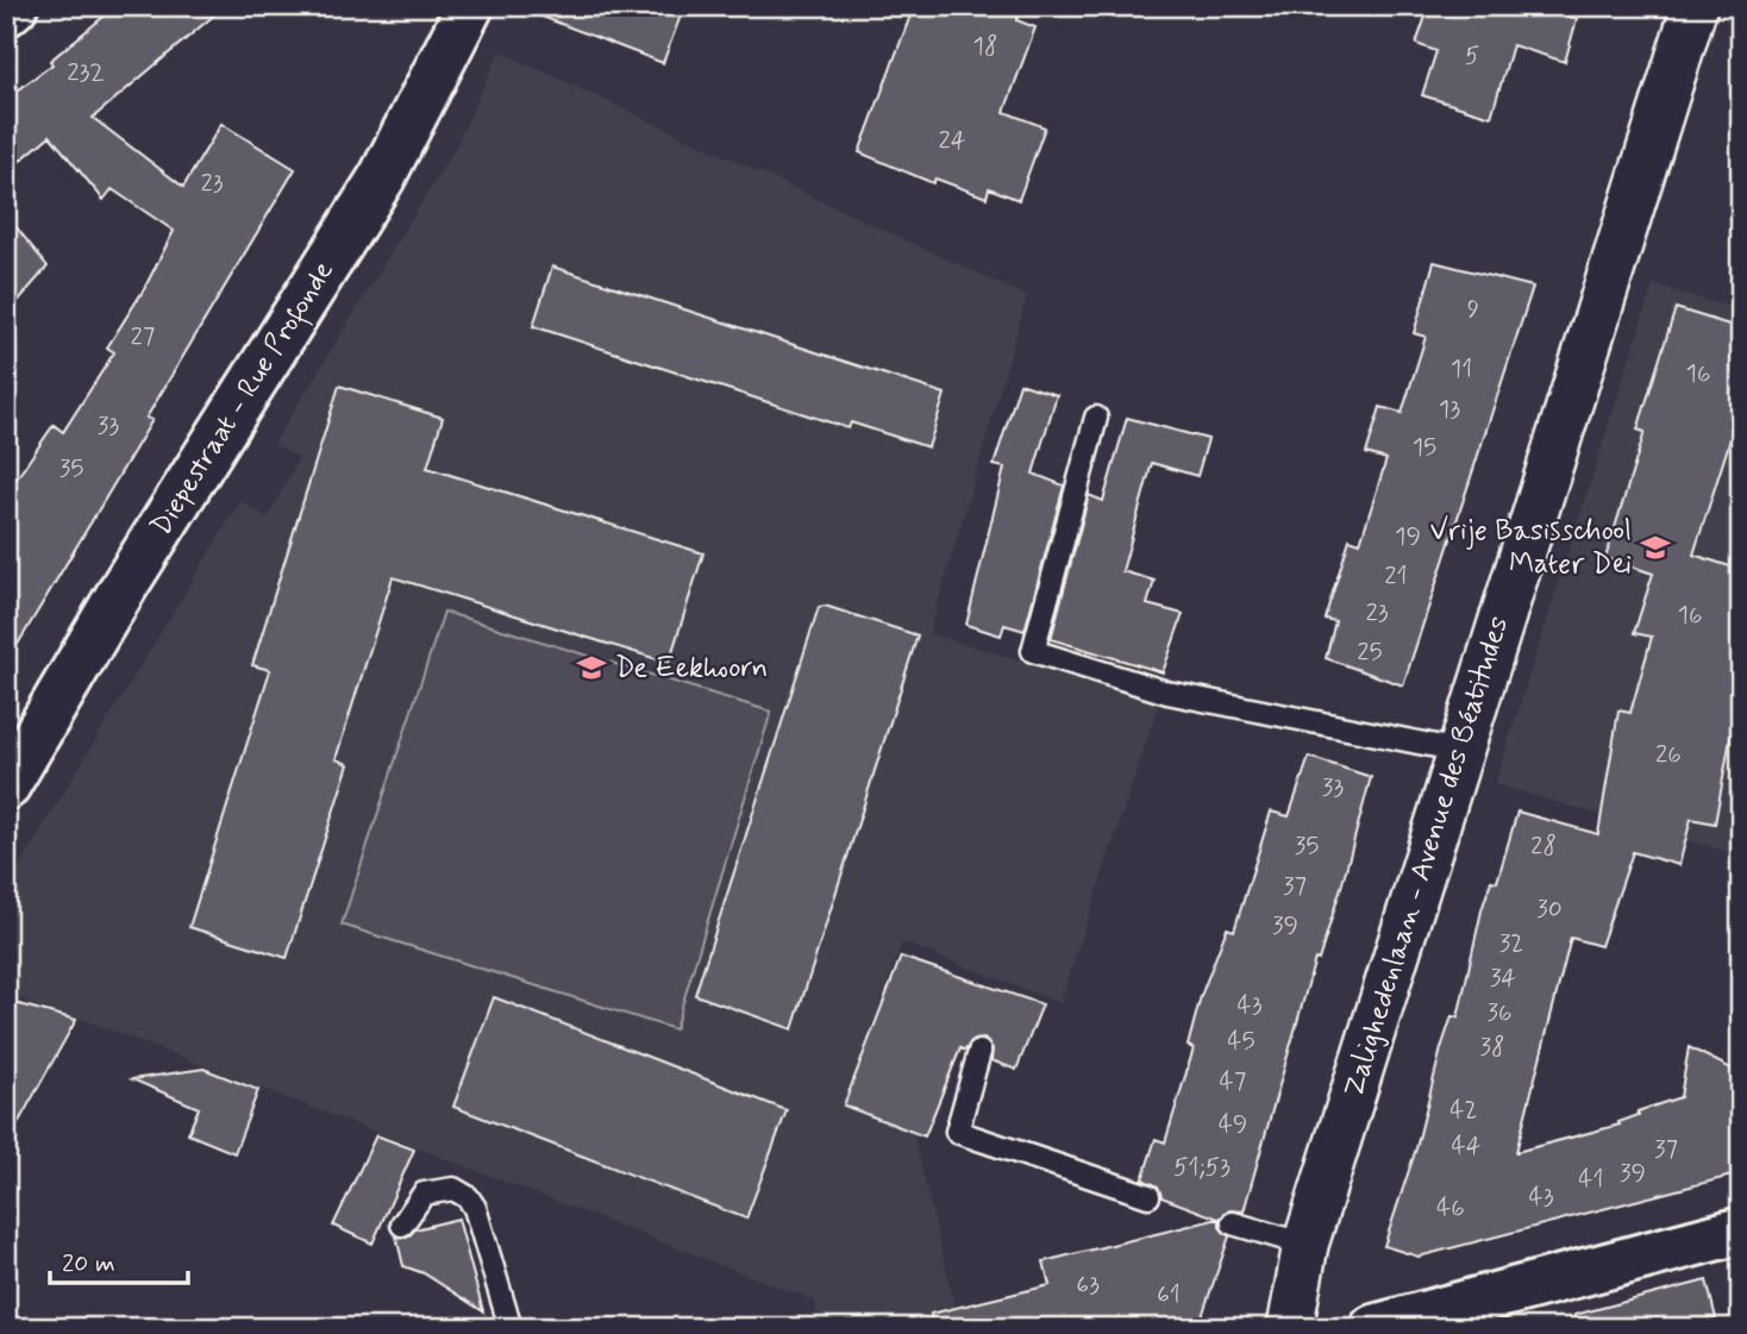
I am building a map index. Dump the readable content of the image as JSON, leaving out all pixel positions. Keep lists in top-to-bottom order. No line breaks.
{"streets":{"main road":["Diepestraat - Rue Profonde"],"street":["Zalighedenlaan - Avenue des Béatitudes"]},"places":{"school or university":["Vrije Basisschool Mater Dei","De Eekhoorn"]},"house_numbers":["18","5","232","24","23","9","27","11","16","13","33","15","35","19","21","23","16","25","26","33","35","28","37","30","39","32","34","43","36","45","38","47","42","49","44","37","51;53","39","41","43","46","63","61"],"scale_bar":"20 m"}
